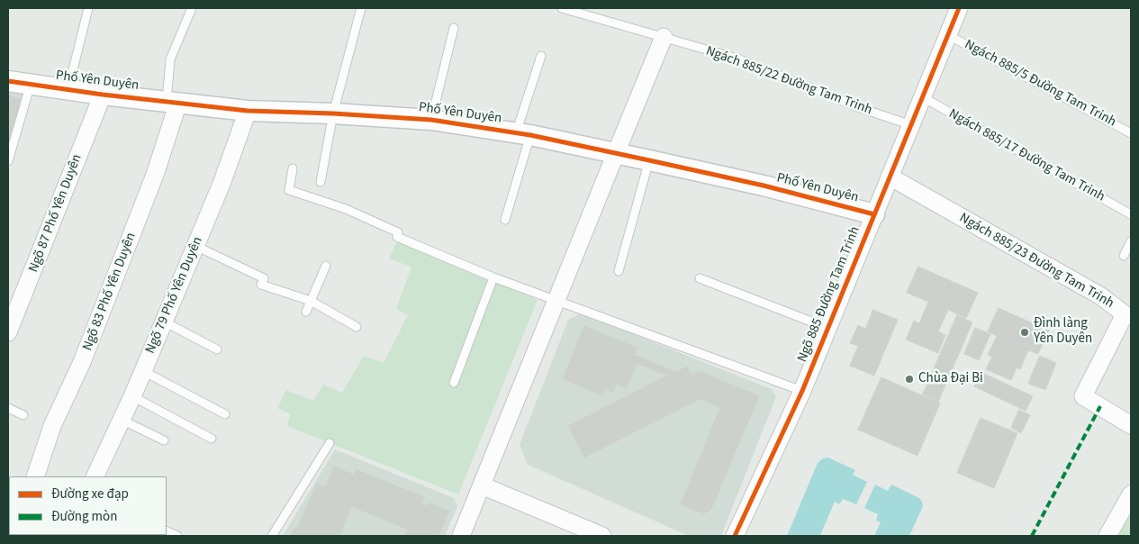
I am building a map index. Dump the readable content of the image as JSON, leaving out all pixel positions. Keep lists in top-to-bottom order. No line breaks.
{"streets":{"street":["Phố Yên Duyên","Ngõ 87 Phố Yên Duyên","Ngách 885/23 Đường Tam Trinh","Ngõ 83 Phố Yên Duyên","Ngõ 885 Đường Tam Trinh","Ngõ 79 Phố Yên Duyên"],"lane":["Ngách 885/22 Đường Tam Trinh","Ngách 885/5 Đường Tam Trinh","Ngách 885/17 Đường Tam Trinh"]},"crossings":[["Phố Yên Duyên","Ngõ 87 Phố Yên Duyên"],["Phố Yên Duyên","Ngõ 83 Phố Yên Duyên"],["Phố Yên Duyên","Ngõ 885 Đường Tam Trinh"],["Phố Yên Duyên","Ngõ 79 Phố Yên Duyên"],["Ngách 885/22 Đường Tam Trinh","Ngõ 885 Đường Tam Trinh"],["Ngách 885/5 Đường Tam Trinh","Ngõ 885 Đường Tam Trinh"],["Ngách 885/17 Đường Tam Trinh","Ngõ 885 Đường Tam Trinh"],["Ngách 885/23 Đường Tam Trinh","Ngõ 885 Đường Tam Trinh"]],"places":["Đình làng Yên Duyên","Chùa Đại Bi"],"legend":["Đường xe đạp","Đường mòn"]}
